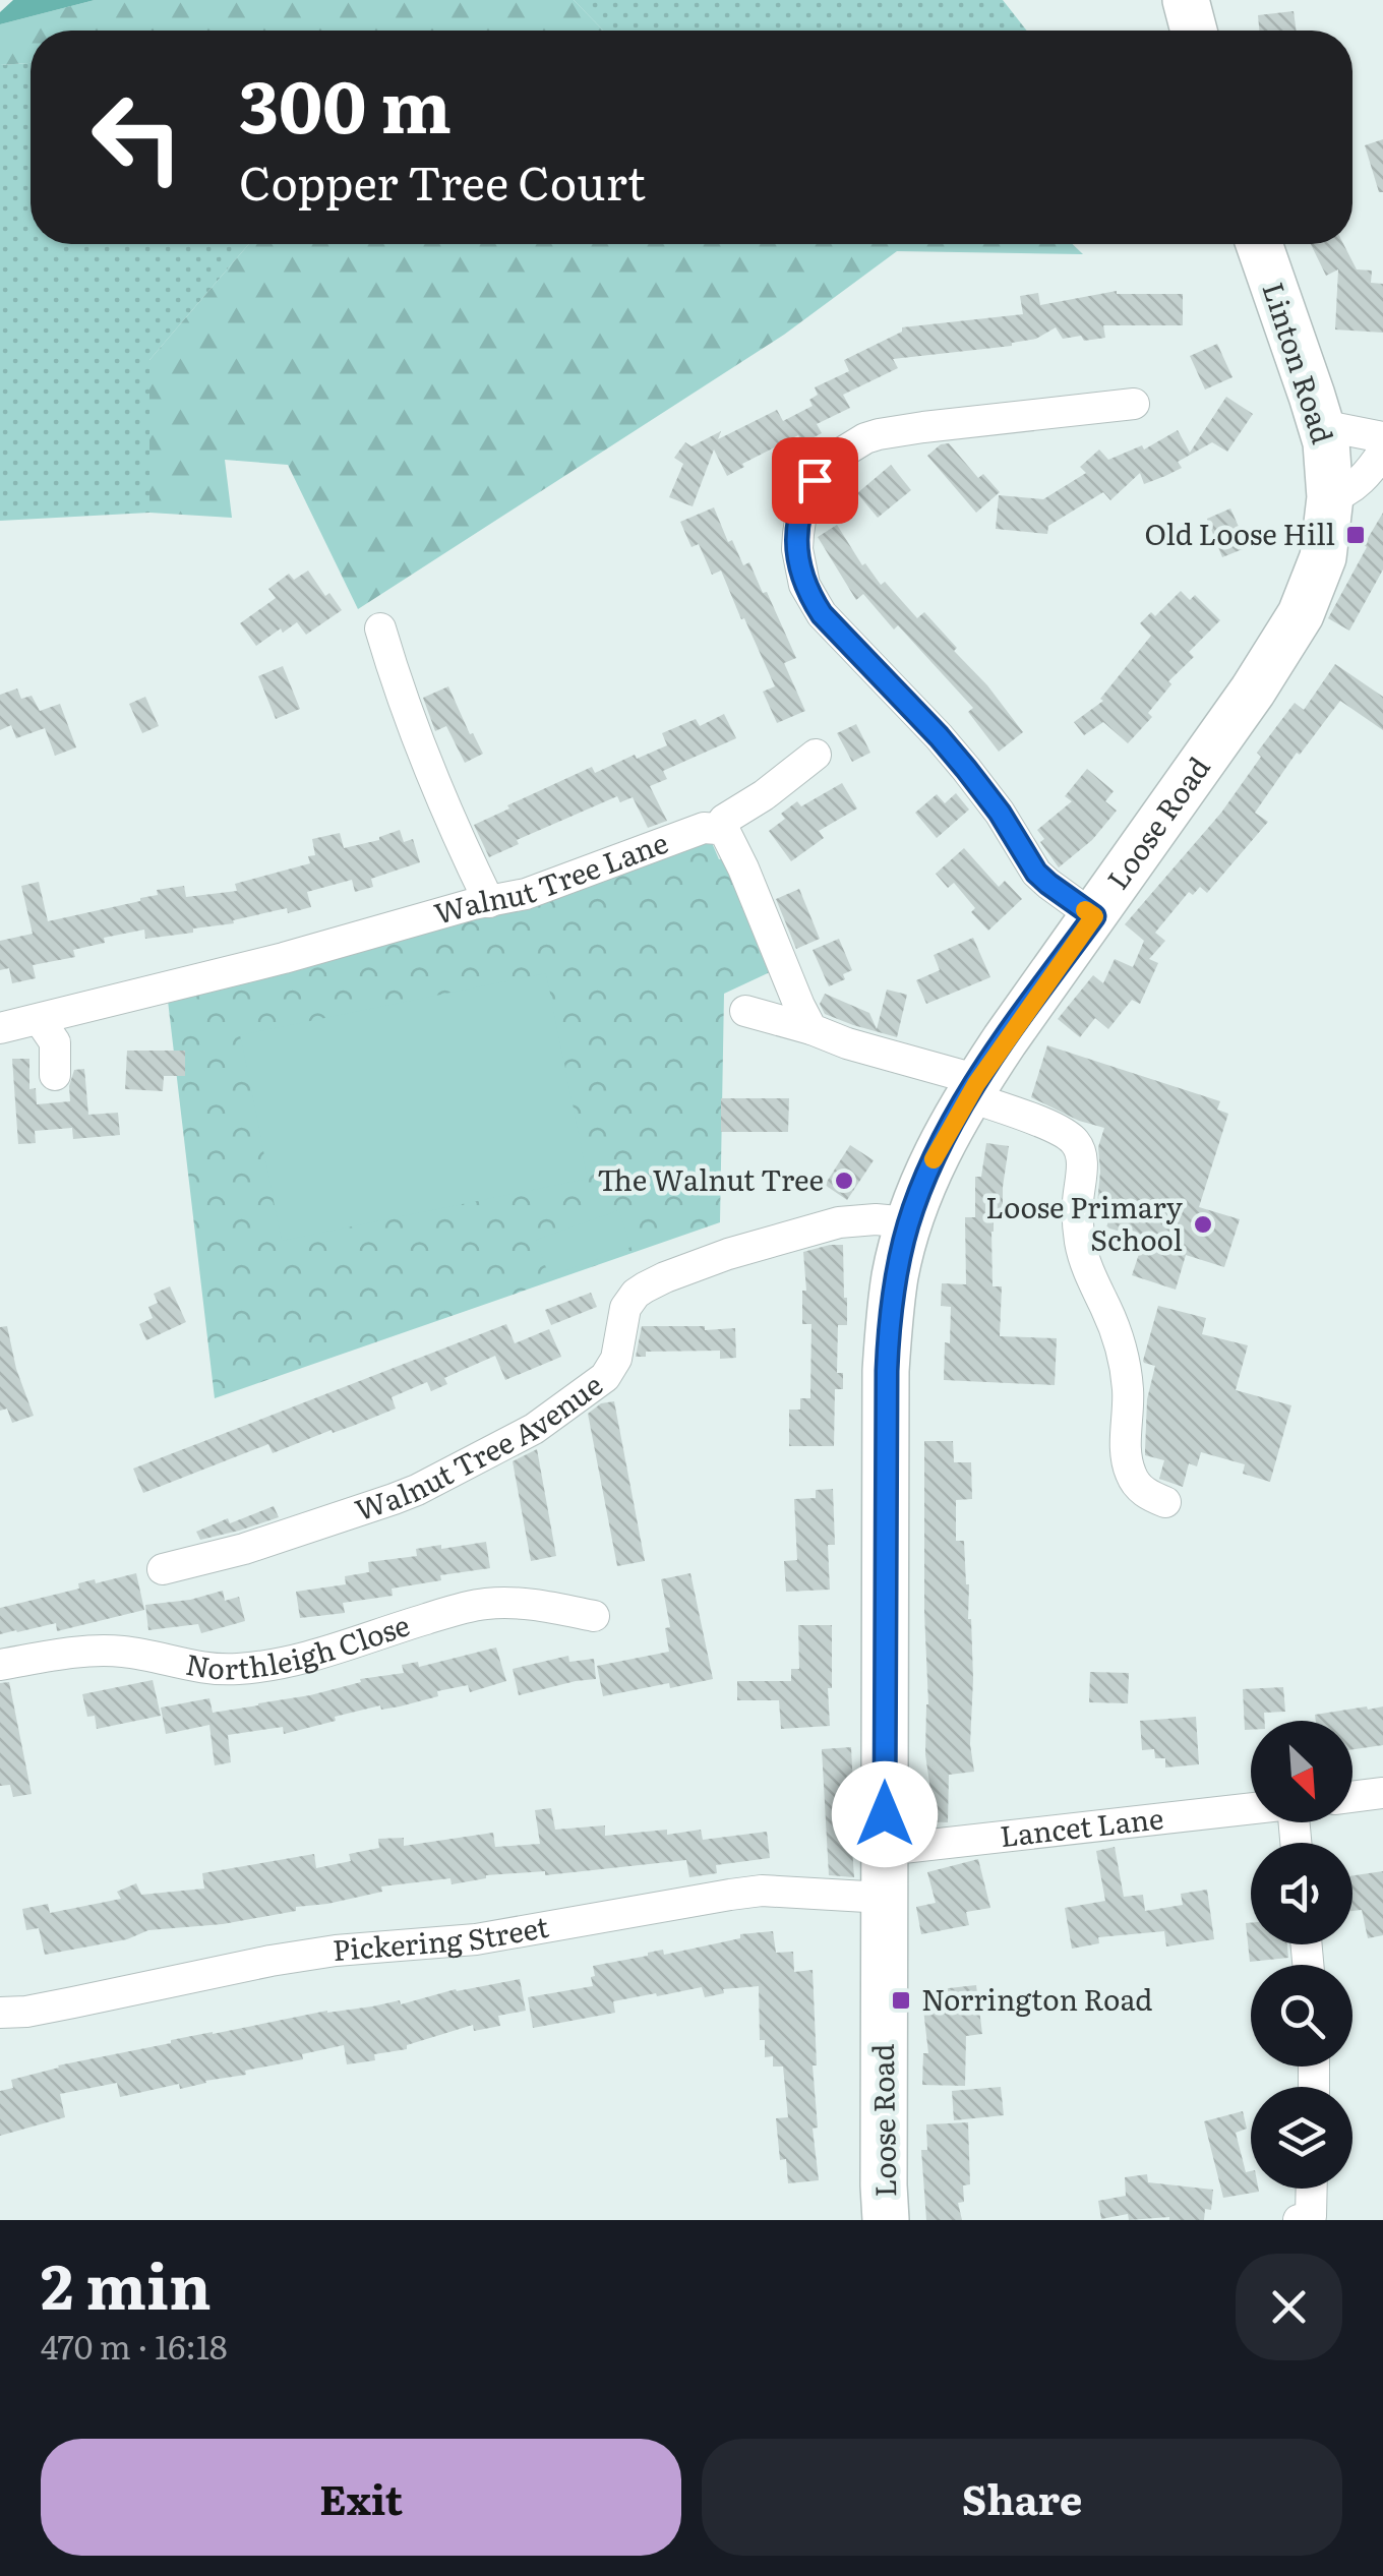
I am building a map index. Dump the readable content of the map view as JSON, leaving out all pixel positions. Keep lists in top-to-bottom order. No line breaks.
{"streets":{"highway":["Linton Road","Loose Road"],"street":["Walnut Tree Lane","Walnut Tree Avenue","Northleigh Close","Lancet Lane","Pickering Street"]},"crossings":[["Linton Road","Loose Road"],["Loose Road","Walnut Tree Avenue"],["Loose Road","Lancet Lane"],["Loose Road","Pickering Street"]],"places":{"transit":["Old Loose Hill","Norrington Road"],"other":["The Walnut Tree","Loose Primary School"]},"north":"bottom right","page":{"turn":["300 m","Copper Tree Court"],"heading":["2 min","470 m · 16:18"],"buttons":["Exit","Share"]}}
